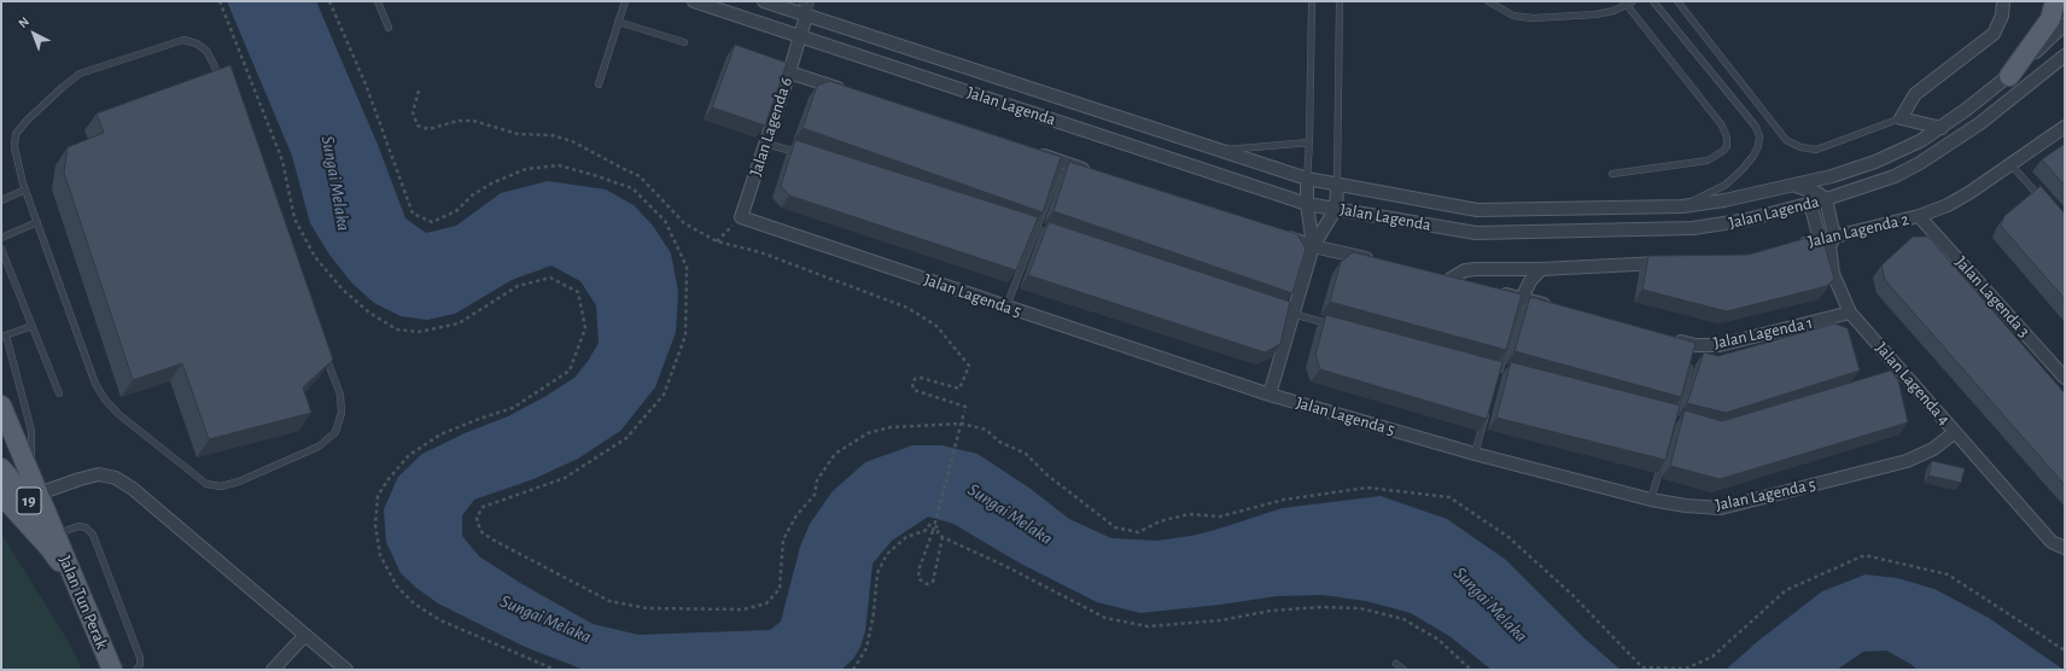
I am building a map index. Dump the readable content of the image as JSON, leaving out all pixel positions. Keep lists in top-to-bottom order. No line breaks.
{"streets":{"main road":["19","Jalan Tun Perak"],"street":["Jalan Lagenda","Jalan Lagenda 6","Jalan Lagenda 2","Jalan Lagenda 5","Jalan Lagenda 3","Jalan Lagenda 1","Jalan Lagenda 4"]},"crossings":[["Jalan Lagenda","Jalan Lagenda 6"],["Jalan Lagenda","Jalan Lagenda 4"],["Jalan Lagenda 6","Jalan Lagenda 5"],["Jalan Lagenda 2","Jalan Lagenda 3"],["Jalan Lagenda 2","Jalan Lagenda 4"],["Jalan Lagenda 5","Jalan Lagenda 4"],["Jalan Lagenda 1","Jalan Lagenda 4"]],"water":["Sungai Melaka"],"north":"top left"}
